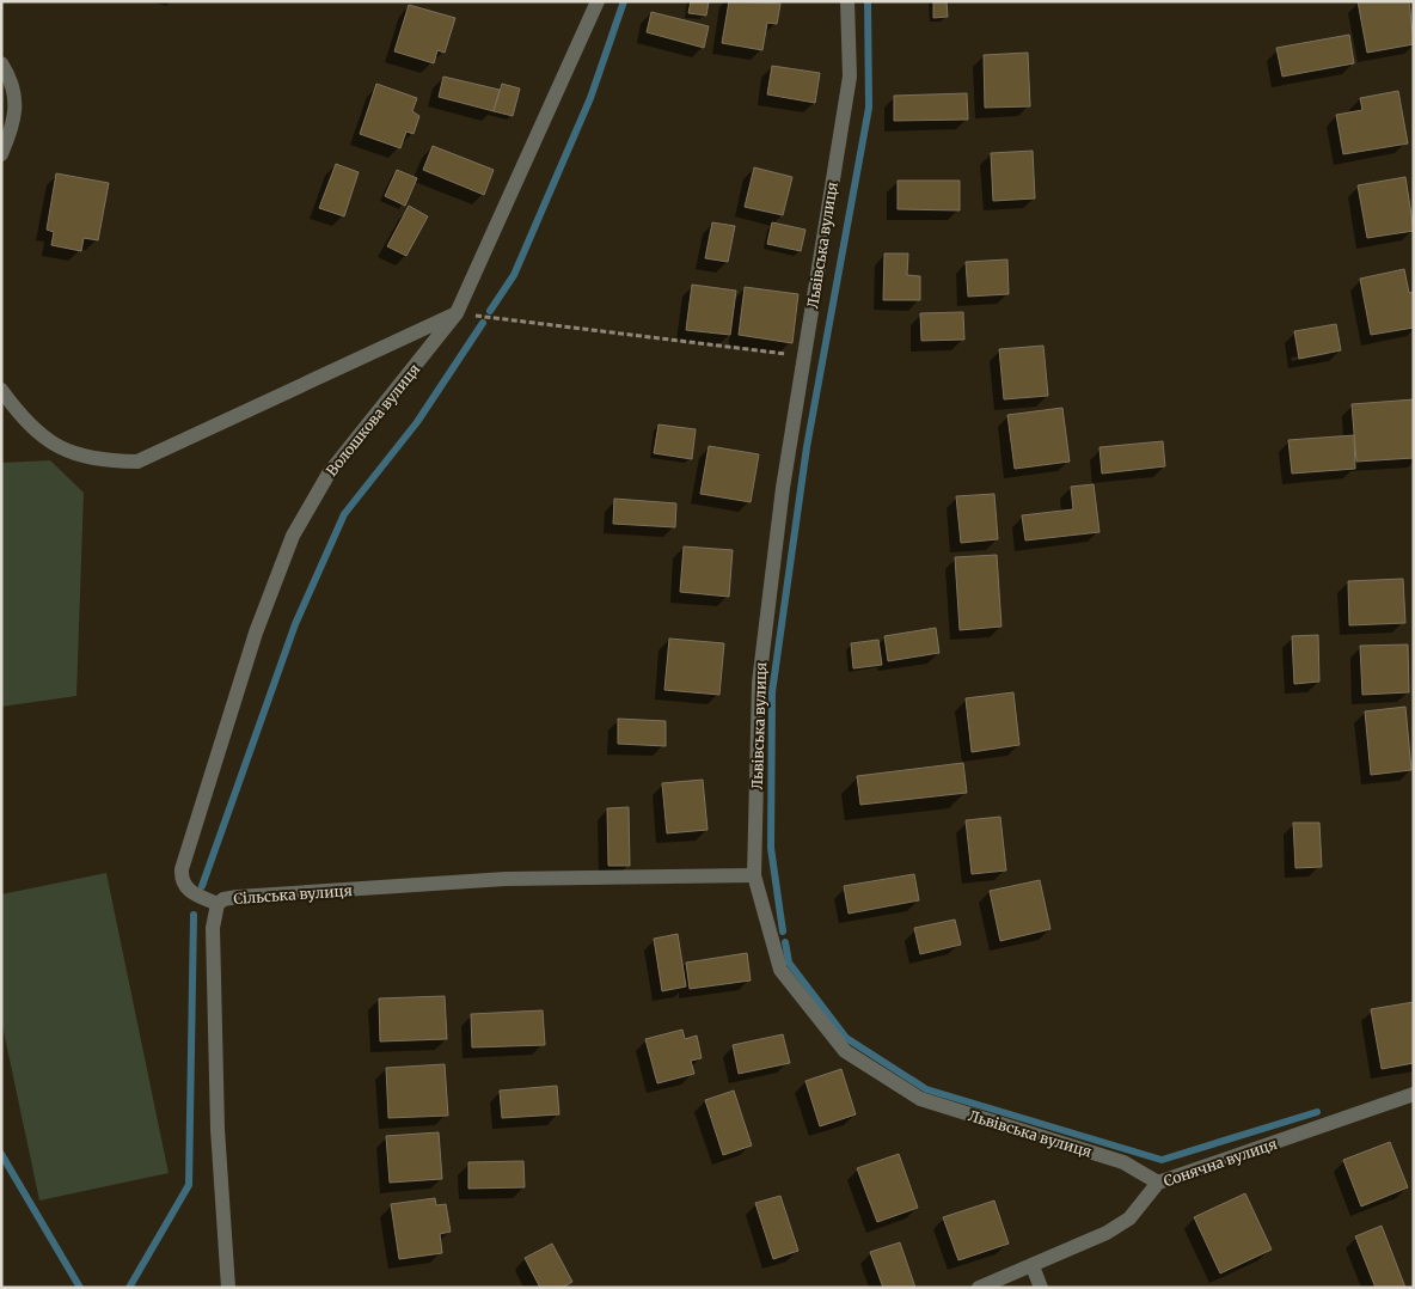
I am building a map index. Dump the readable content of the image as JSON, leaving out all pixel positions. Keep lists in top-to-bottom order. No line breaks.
{"streets":{"street":["Львівська вулиця","Волошкова вулиця","Сільська вулиця","Сонячна вулиця"]},"crossings":[["Львівська вулиця","Сільська вулиця"],["Львівська вулиця","Сонячна вулиця"],["Волошкова вулиця","Сільська вулиця"]]}
